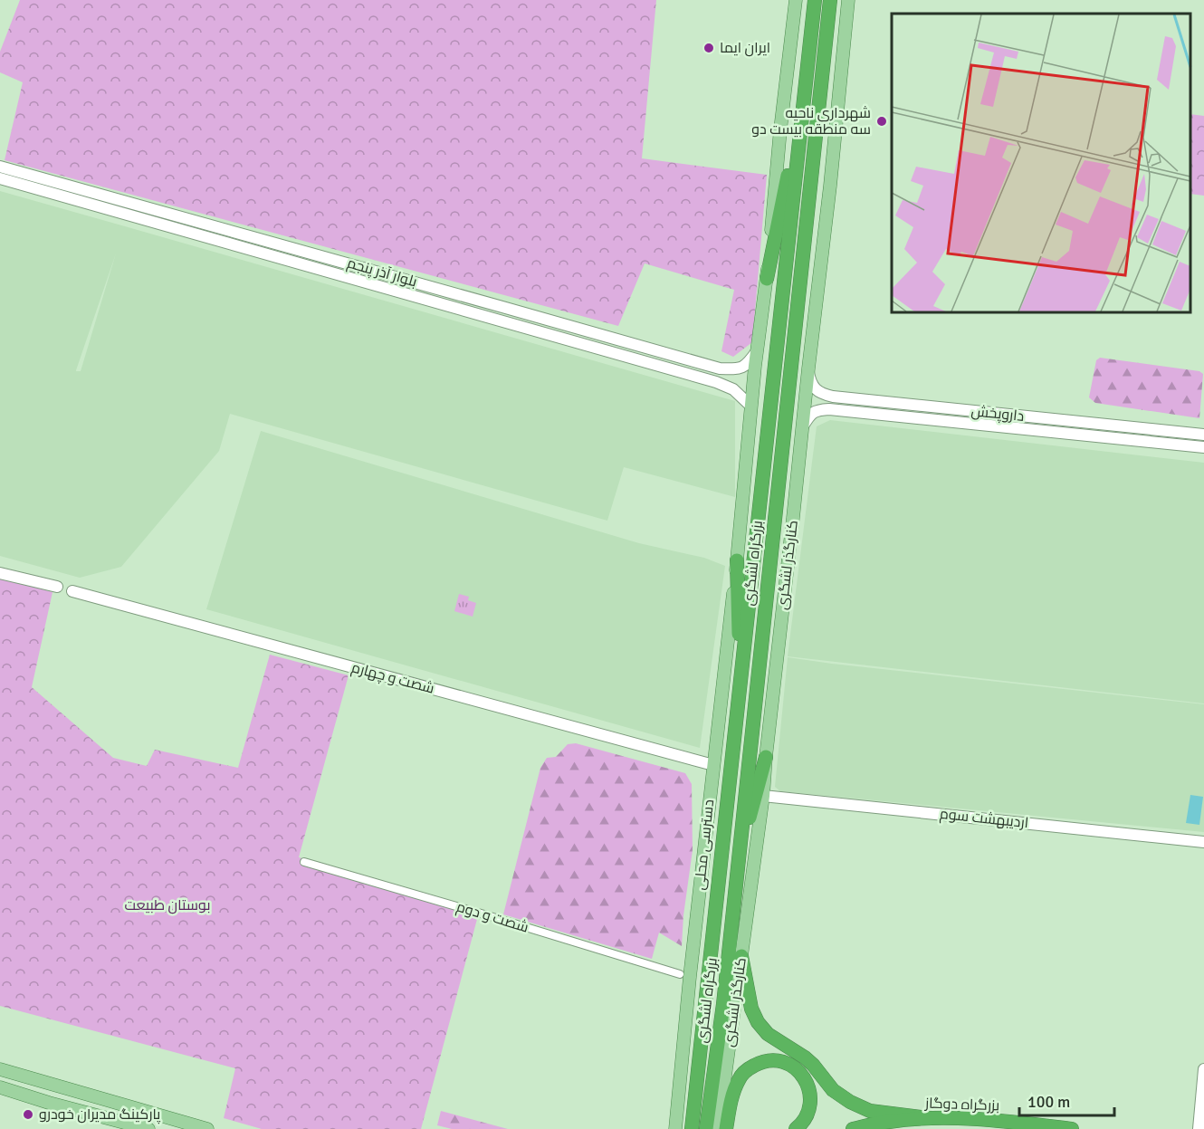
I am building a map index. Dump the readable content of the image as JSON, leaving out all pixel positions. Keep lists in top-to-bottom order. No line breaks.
{"streets":{"highway":["بزرگراه لشگری","بزرگراه دوگاز"],"main road":["کنارگذر لشگری","دسترسی محلی"],"street":["بلوار آذر پنجم","داروپخش","شصت و چهارم","اردیبهشت سوم","شصت و دوم"]},"crossings":[["داروپخش","کنارگذر لشگری"],["کنارگذر لشگری","اردیبهشت سوم"],["شصت و چهارم","دسترسی محلی"]],"parks":["بوستان طبیعت"],"places":["ایران ایما","شهرداری ناحیه سه منطقه بیست دو","پارکینگ مدیران خودرو"],"scale_bar":"100 m"}
